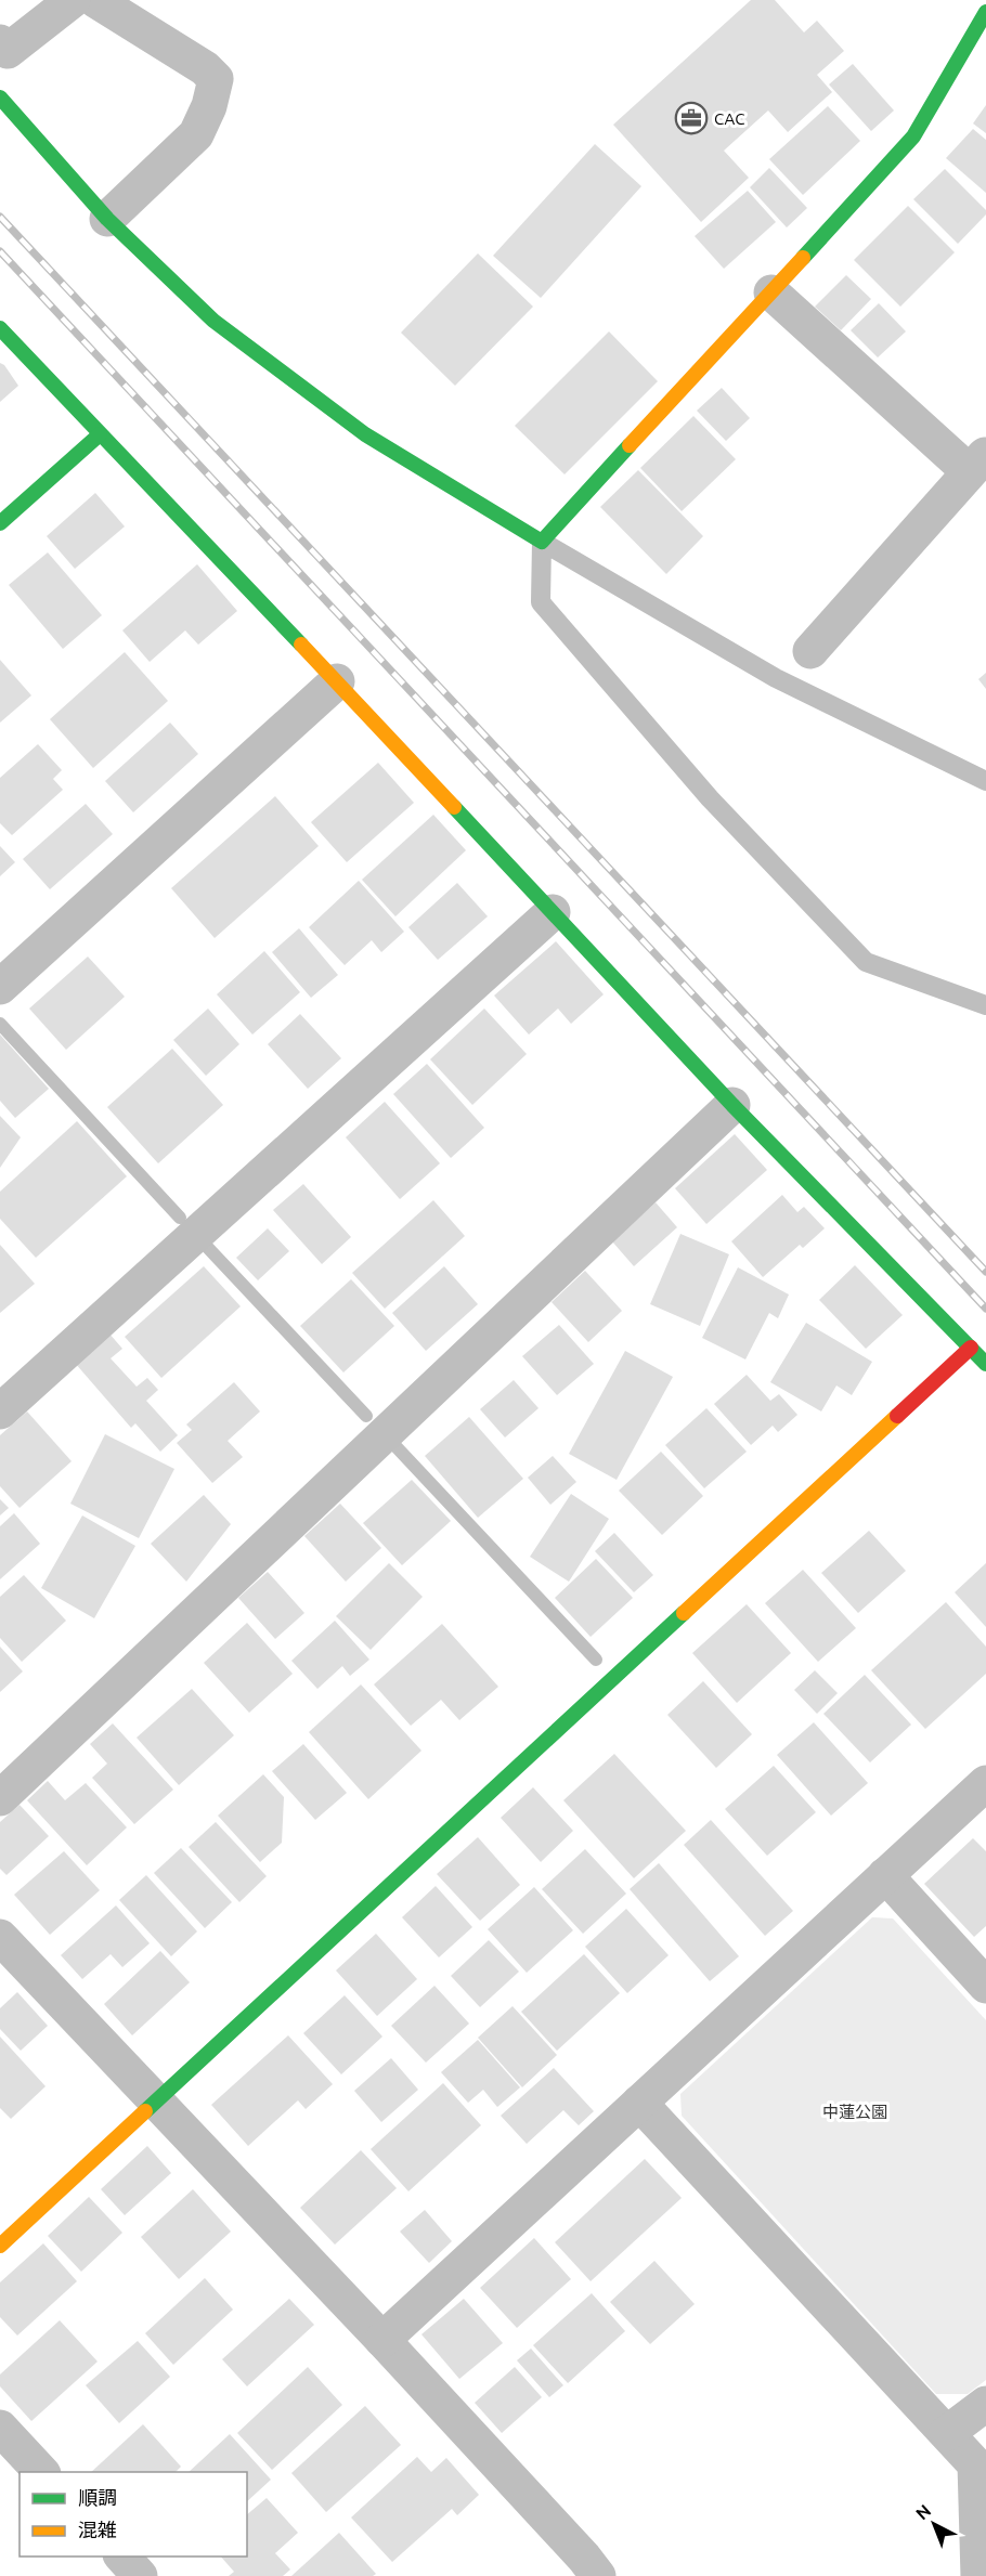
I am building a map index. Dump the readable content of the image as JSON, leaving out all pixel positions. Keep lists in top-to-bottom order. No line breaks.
{"parks":["中蓮公園"],"places":{"office":["CAC"]},"legend":["順調","混雑"],"north":"top left"}
